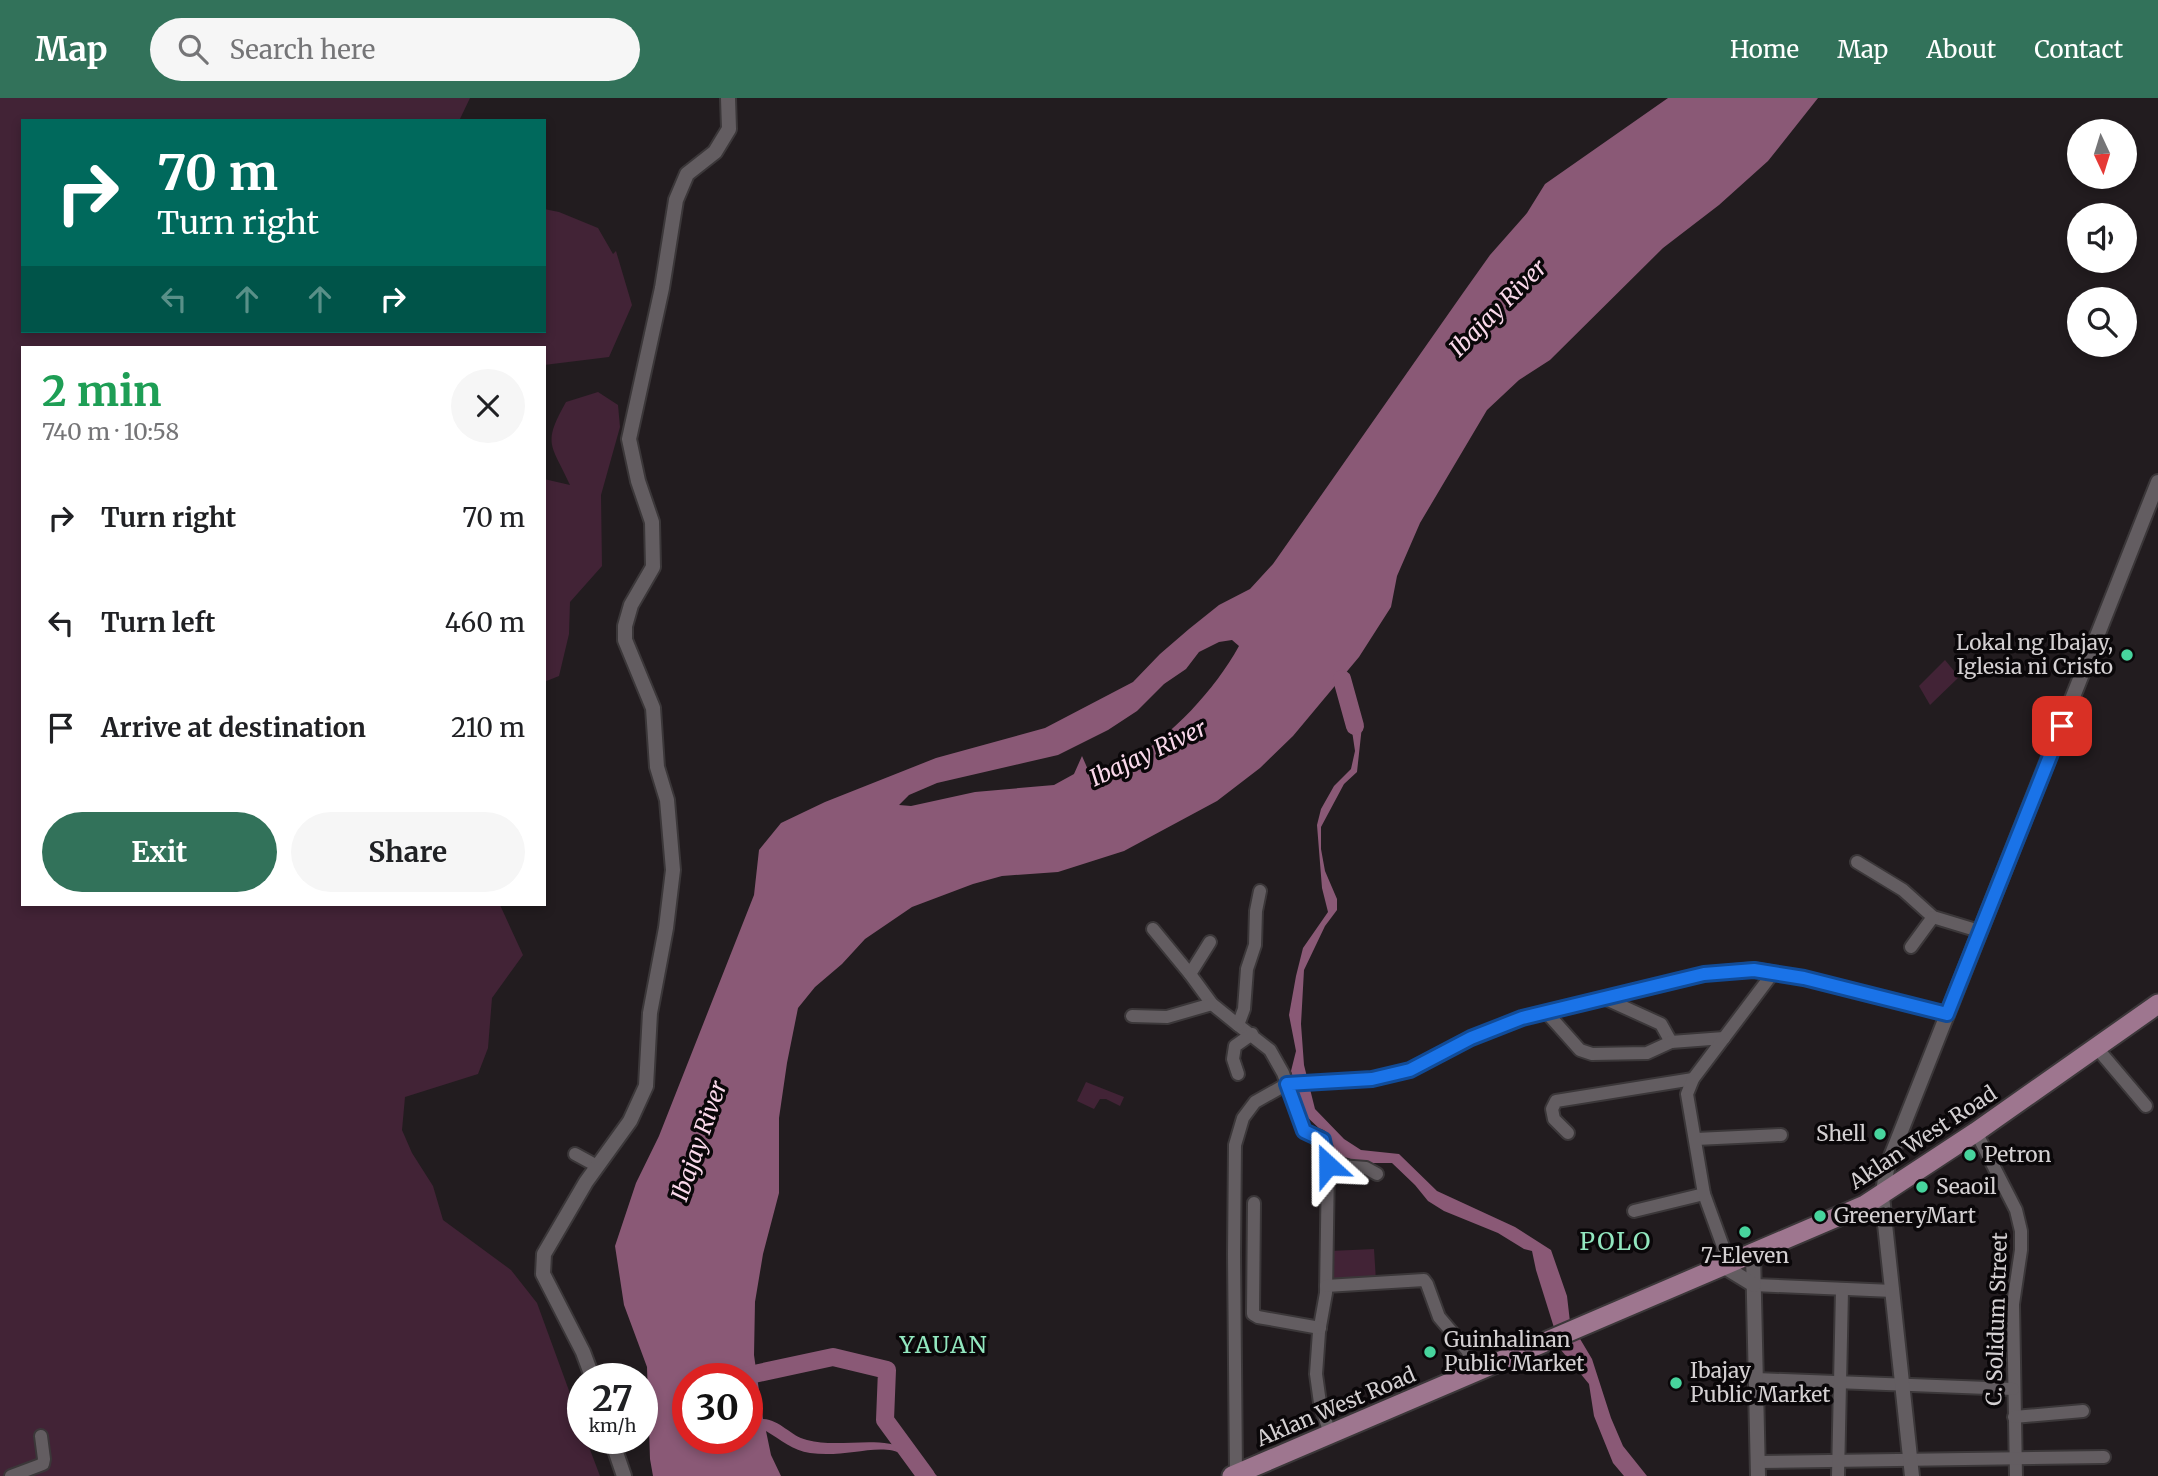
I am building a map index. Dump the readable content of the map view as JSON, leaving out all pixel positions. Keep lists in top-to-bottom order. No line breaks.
{"streets":{"main road":["Aklan West Road"],"street":["C. Solidum Street"]},"crossings":[["Aklan West Road","C. Solidum Street"]],"districts":["POLO","YAUAN"],"water":["Ibajay River"],"places":["Lokal ng Ibajay, Iglesia ni Cristo","Shell","Petron","Seaoil","GreeneryMart","7-Eleven","Guinhalinan Public Market","Ibajay Public Market"],"north":"bottom","page":{"header":"Map","search":"Search here","nav":["Home","Map","About","Contact"],"turn":["70 m","Turn right"],"heading":["2 min","740 m · 10:58"],"list":[{"name":"Turn right","value":"70 m"},{"name":"Turn left","value":"460 m"},{"name":"Arrive at destination","value":"210 m"}],"buttons":["Exit","Share"],"speed":"27 km/h","limit":"30"}}
